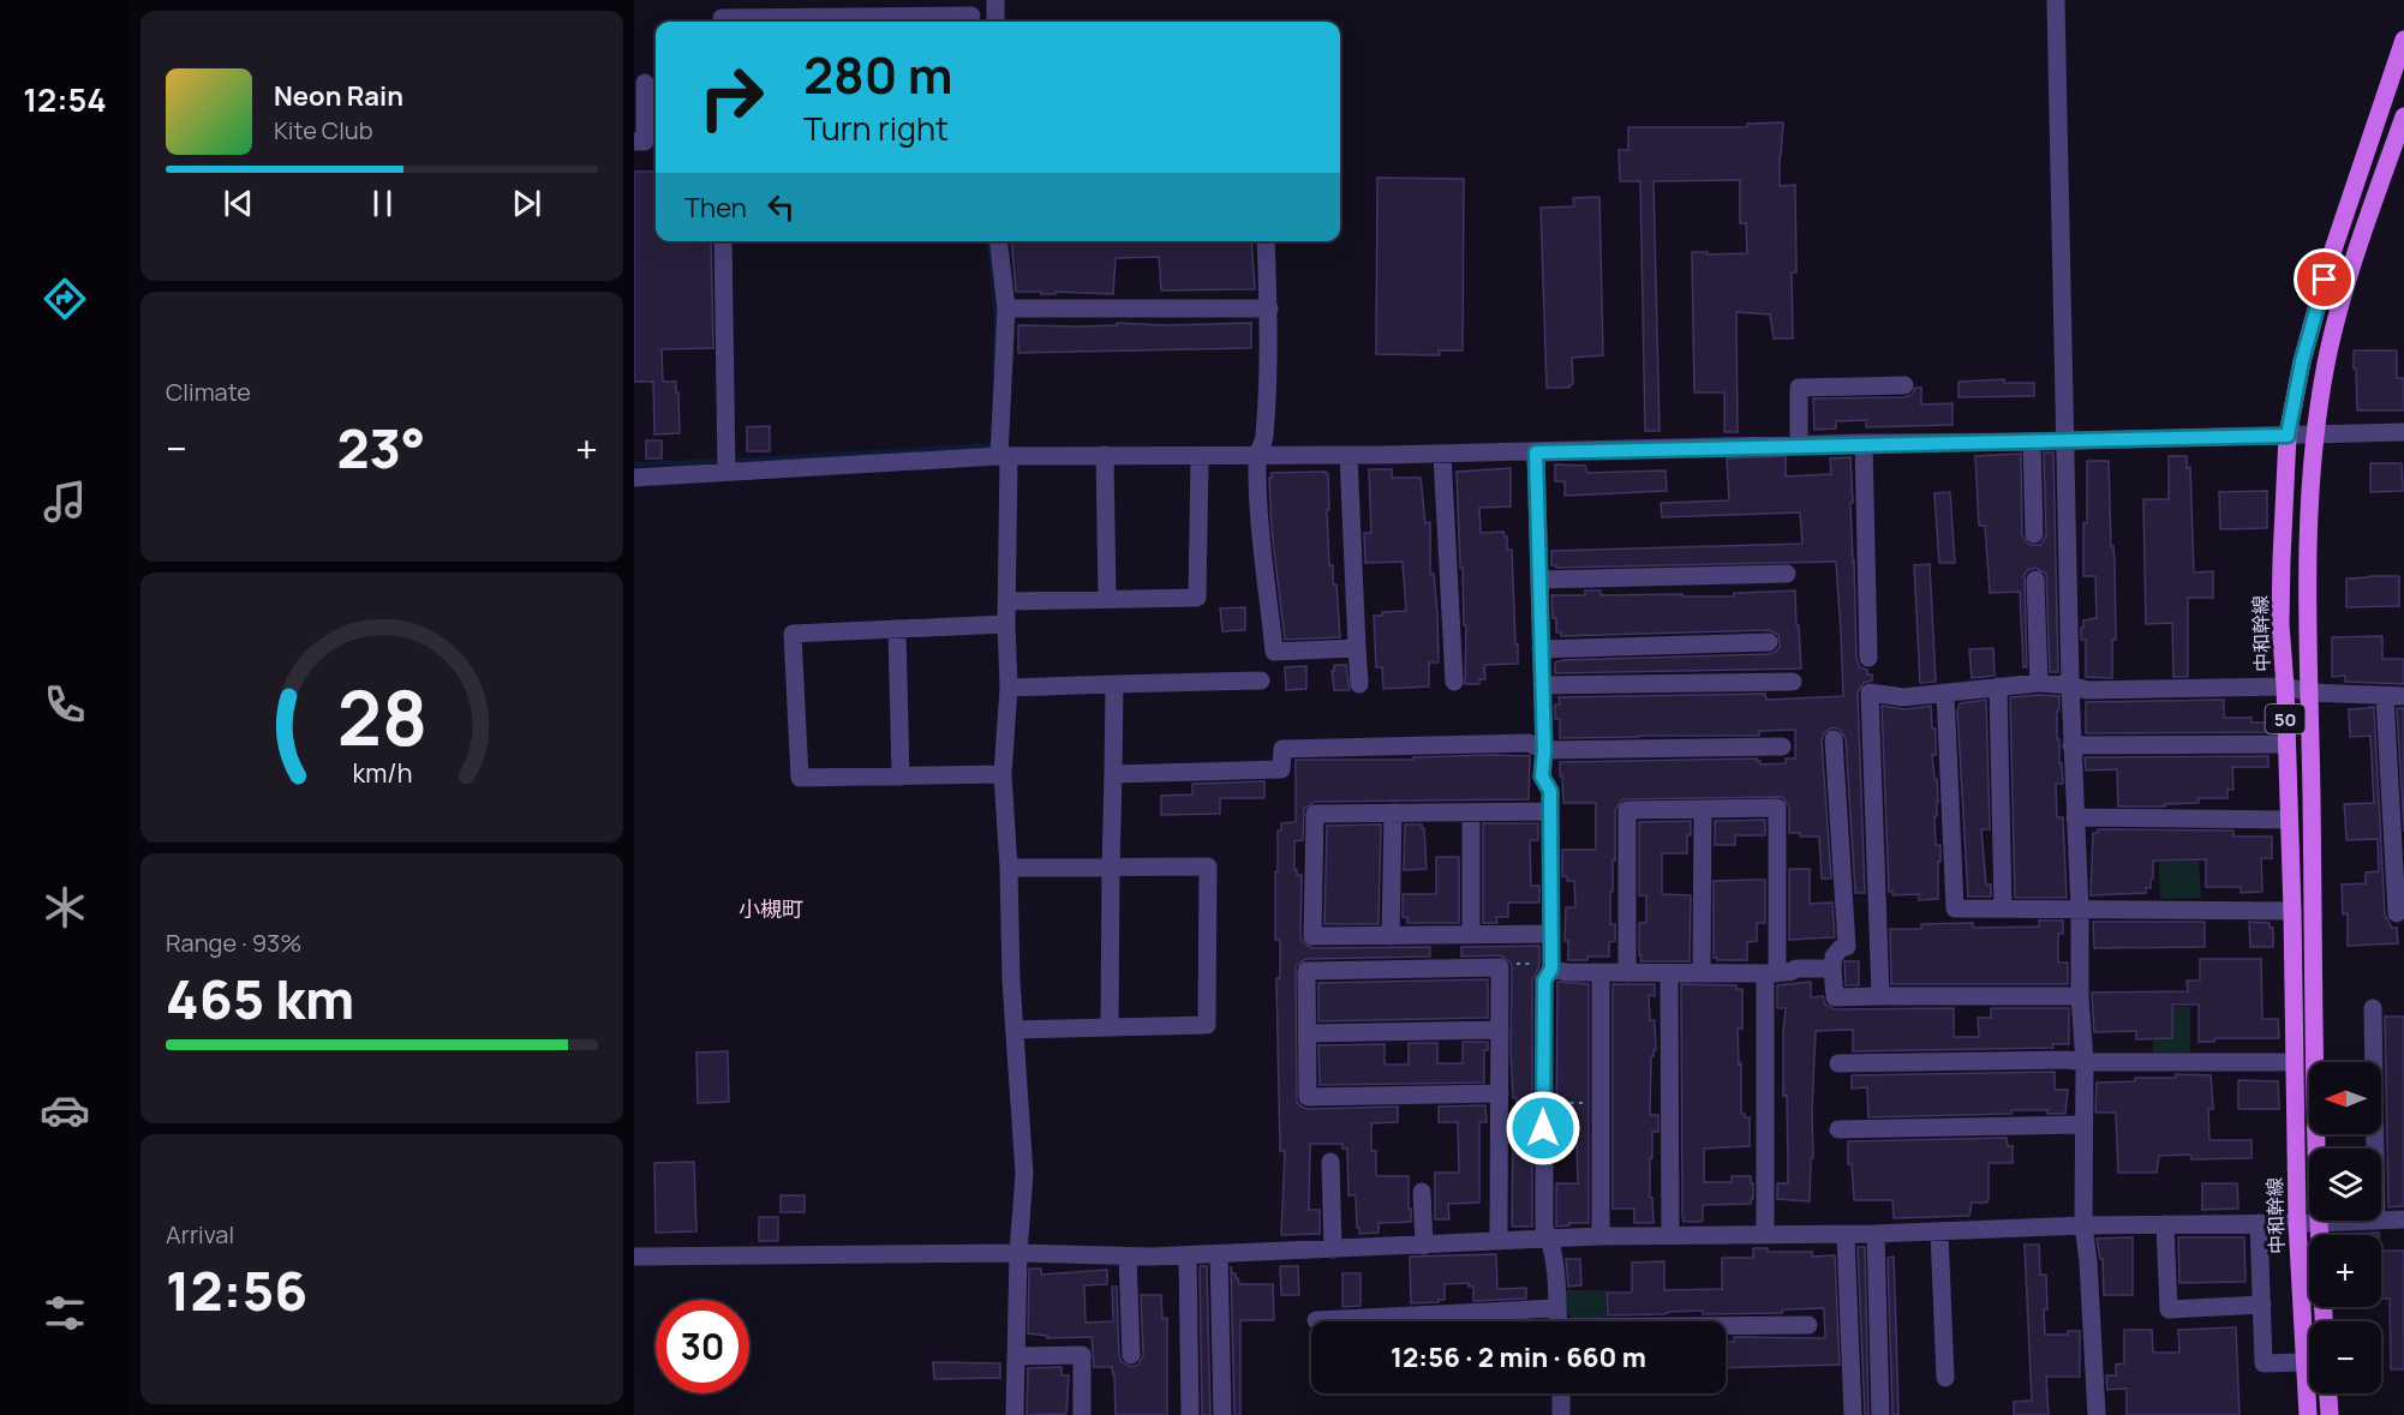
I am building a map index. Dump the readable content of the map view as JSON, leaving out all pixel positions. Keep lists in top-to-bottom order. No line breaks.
{"streets":{"main road":["中和幹線","50"]},"districts":["小槻町"],"north":"left","page":{"tabs":"12:54","turn":["280 m","Turn right"],"song":["Neon Rain","Kite Club"],"then":"Then","tile":["Climate",["Range · 93%","465 km"],["Arrival","12:56"]],"heat":["−","23°","+"],"map_buttons":["+","−"],"limit":"30","trip":"12:56 · 2 min · 660 m","gauge":["28","km/h"]}}
